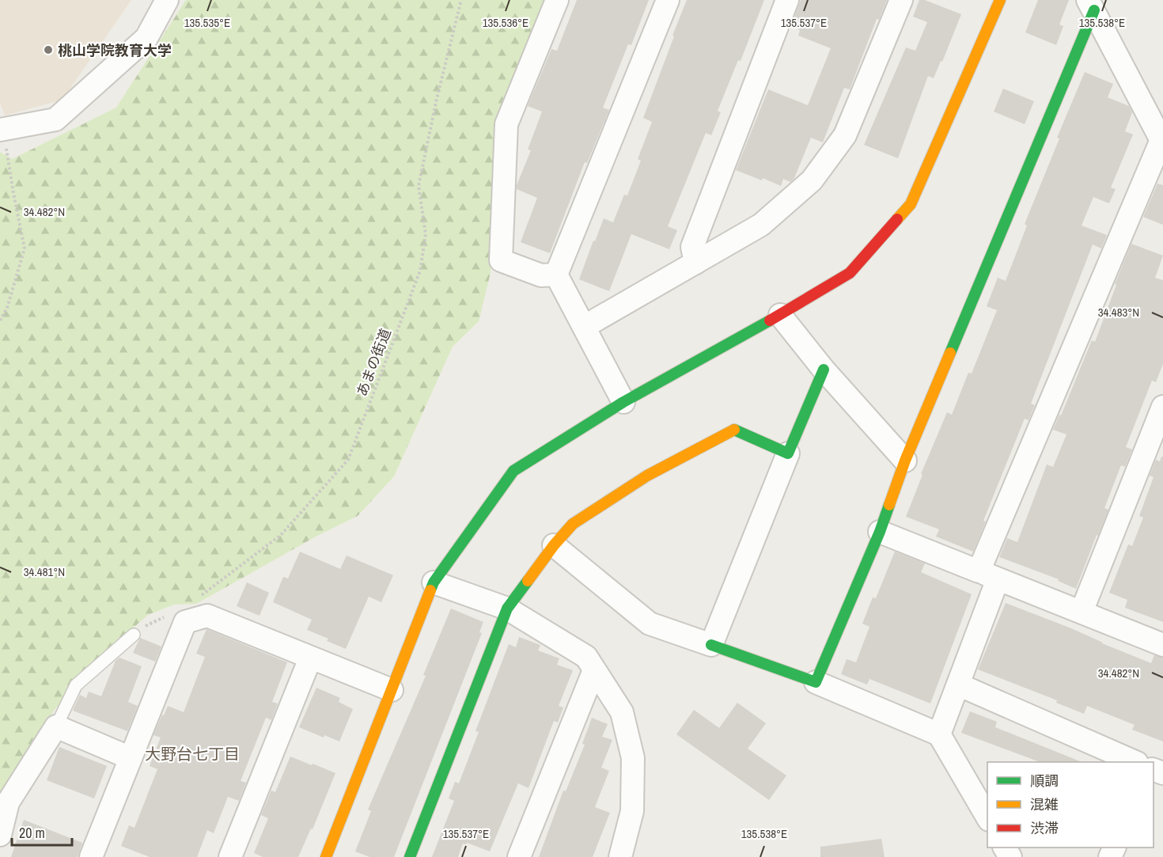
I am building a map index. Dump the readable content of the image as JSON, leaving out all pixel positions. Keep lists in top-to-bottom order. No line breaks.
{"streets":{"path":["あまの街道"]},"districts":["大野台七丁目"],"places":["桃山学院教育大学"],"legend":["順調","混雑","渋滞"],"scale_bar":"20 m","coordinates":["135.535°E","135.536°E","135.537°E","135.538°E","34.482°N","34.483°N","34.481°N"]}
